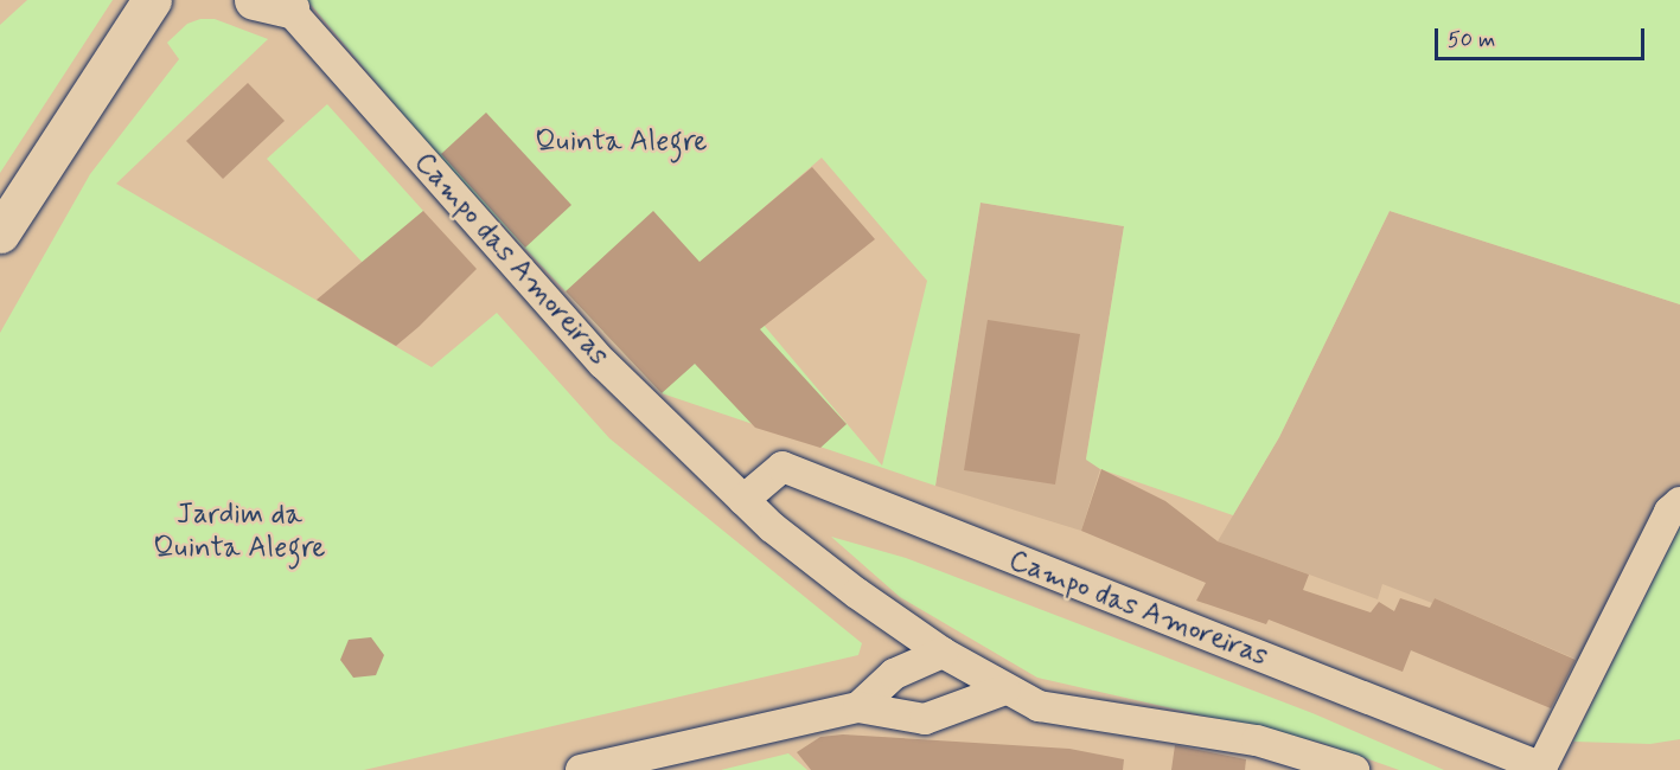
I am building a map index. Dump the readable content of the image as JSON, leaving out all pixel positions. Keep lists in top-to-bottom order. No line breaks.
{"streets":{"street":["Campo das Amoreiras"]},"parks":["Quinta Alegre","Jardim da Quinta Alegre"],"scale_bar":"50 m"}
